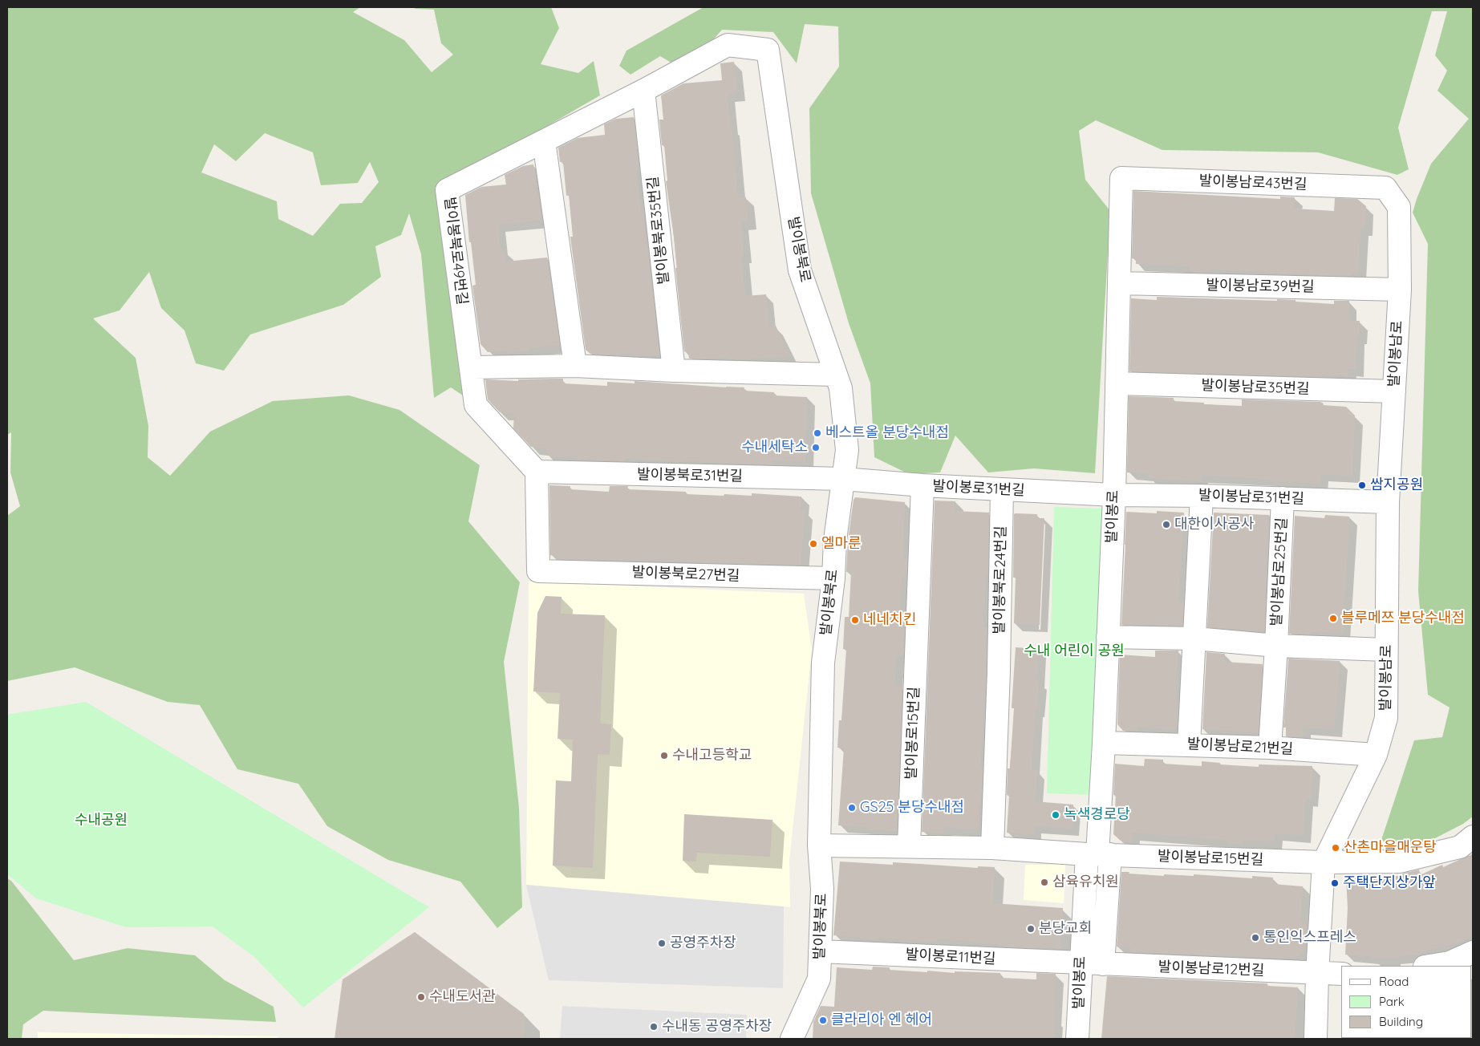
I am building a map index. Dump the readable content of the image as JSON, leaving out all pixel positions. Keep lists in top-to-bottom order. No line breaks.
{"streets":{"street":["발이봉남로43번길","발이봉북로35번길","발이봉북로","발이봉북로49번길","발이봉남로39번길","발이봉남로","발이봉남로35번길","발이봉북로31번길","발이봉로31번길","발이봉남로31번길","발이봉로","발이봉남로25번길","발이봉북로27번길","발이봉북로24번길","발이봉로15번길","발이봉남로21번길","발이봉남로15번길","발이봉로11번길","발이봉남로12번길"]},"crossings":[["발이봉남로43번길","발이봉남로"],["발이봉남로43번길","발이봉로"],["발이봉북로35번길","발이봉북로49번길"],["발이봉북로","발이봉북로49번길"],["발이봉북로","발이봉북로31번길"],["발이봉북로","발이봉로31번길"],["발이봉북로","발이봉북로27번길"],["발이봉북로","발이봉로11번길"],["발이봉북로49번길","발이봉북로31번길"],["발이봉북로49번길","발이봉북로27번길"],["발이봉남로39번길","발이봉남로"],["발이봉남로39번길","발이봉로"],["발이봉남로","발이봉남로35번길"],["발이봉남로","발이봉남로31번길"],["발이봉남로","발이봉남로25번길"],["발이봉남로","발이봉남로21번길"],["발이봉남로","발이봉남로15번길"],["발이봉남로","발이봉남로12번길"],["발이봉남로35번길","발이봉로"],["발이봉북로31번길","발이봉로31번길"],["발이봉북로31번길","발이봉북로27번길"],["발이봉로31번길","발이봉남로31번길"],["발이봉로31번길","발이봉로"],["발이봉로31번길","발이봉북로24번길"],["발이봉로31번길","발이봉로15번길"],["발이봉남로31번길","발이봉로"],["발이봉남로31번길","발이봉남로25번길"],["발이봉로","발이봉남로25번길"],["발이봉로","발이봉남로21번길"],["발이봉로","발이봉남로15번길"],["발이봉로","발이봉로11번길"],["발이봉로","발이봉남로12번길"],["발이봉남로25번길","발이봉남로21번길"],["발이봉로11번길","발이봉남로12번길"]],"parks":["수내 어린이 공원","수내공원"],"places":["베스트올 분당수내점","수내세탁소","쌈지공원","대한이사공사","엘마룬","블루메쯔 분당수내점","네네치킨","수내고등학교","GS25 분당수내점","녹색경로당","산촌마을매운탕","삼육유치원","주택단지상가앞","분당교회","통인익스프레스","공영주차장","수내도서관","클라리아 엔 헤어","수내동 공영주차장"],"legend":["Road","Park","Building"]}
